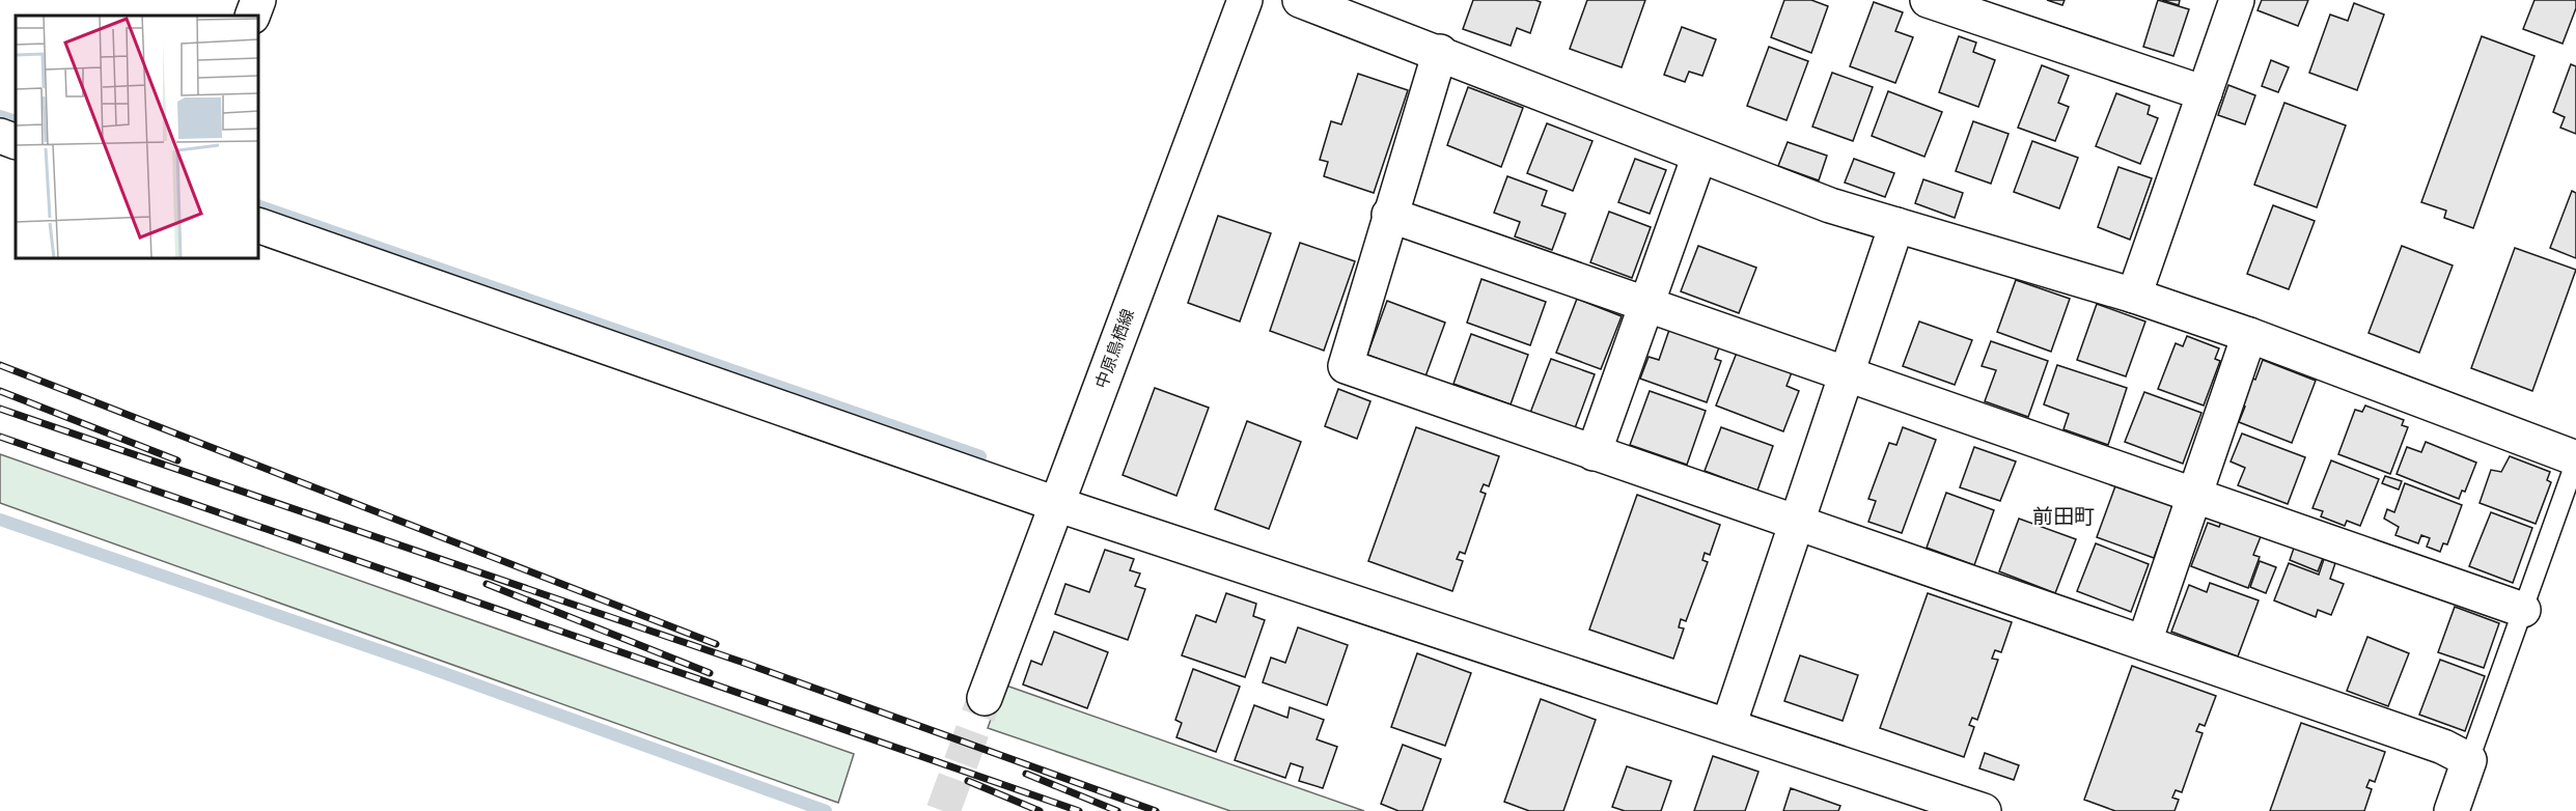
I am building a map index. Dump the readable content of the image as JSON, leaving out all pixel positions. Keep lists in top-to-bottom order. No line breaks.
{"streets":{"street":["中原鳥栖線"]},"districts":["前田町"]}
